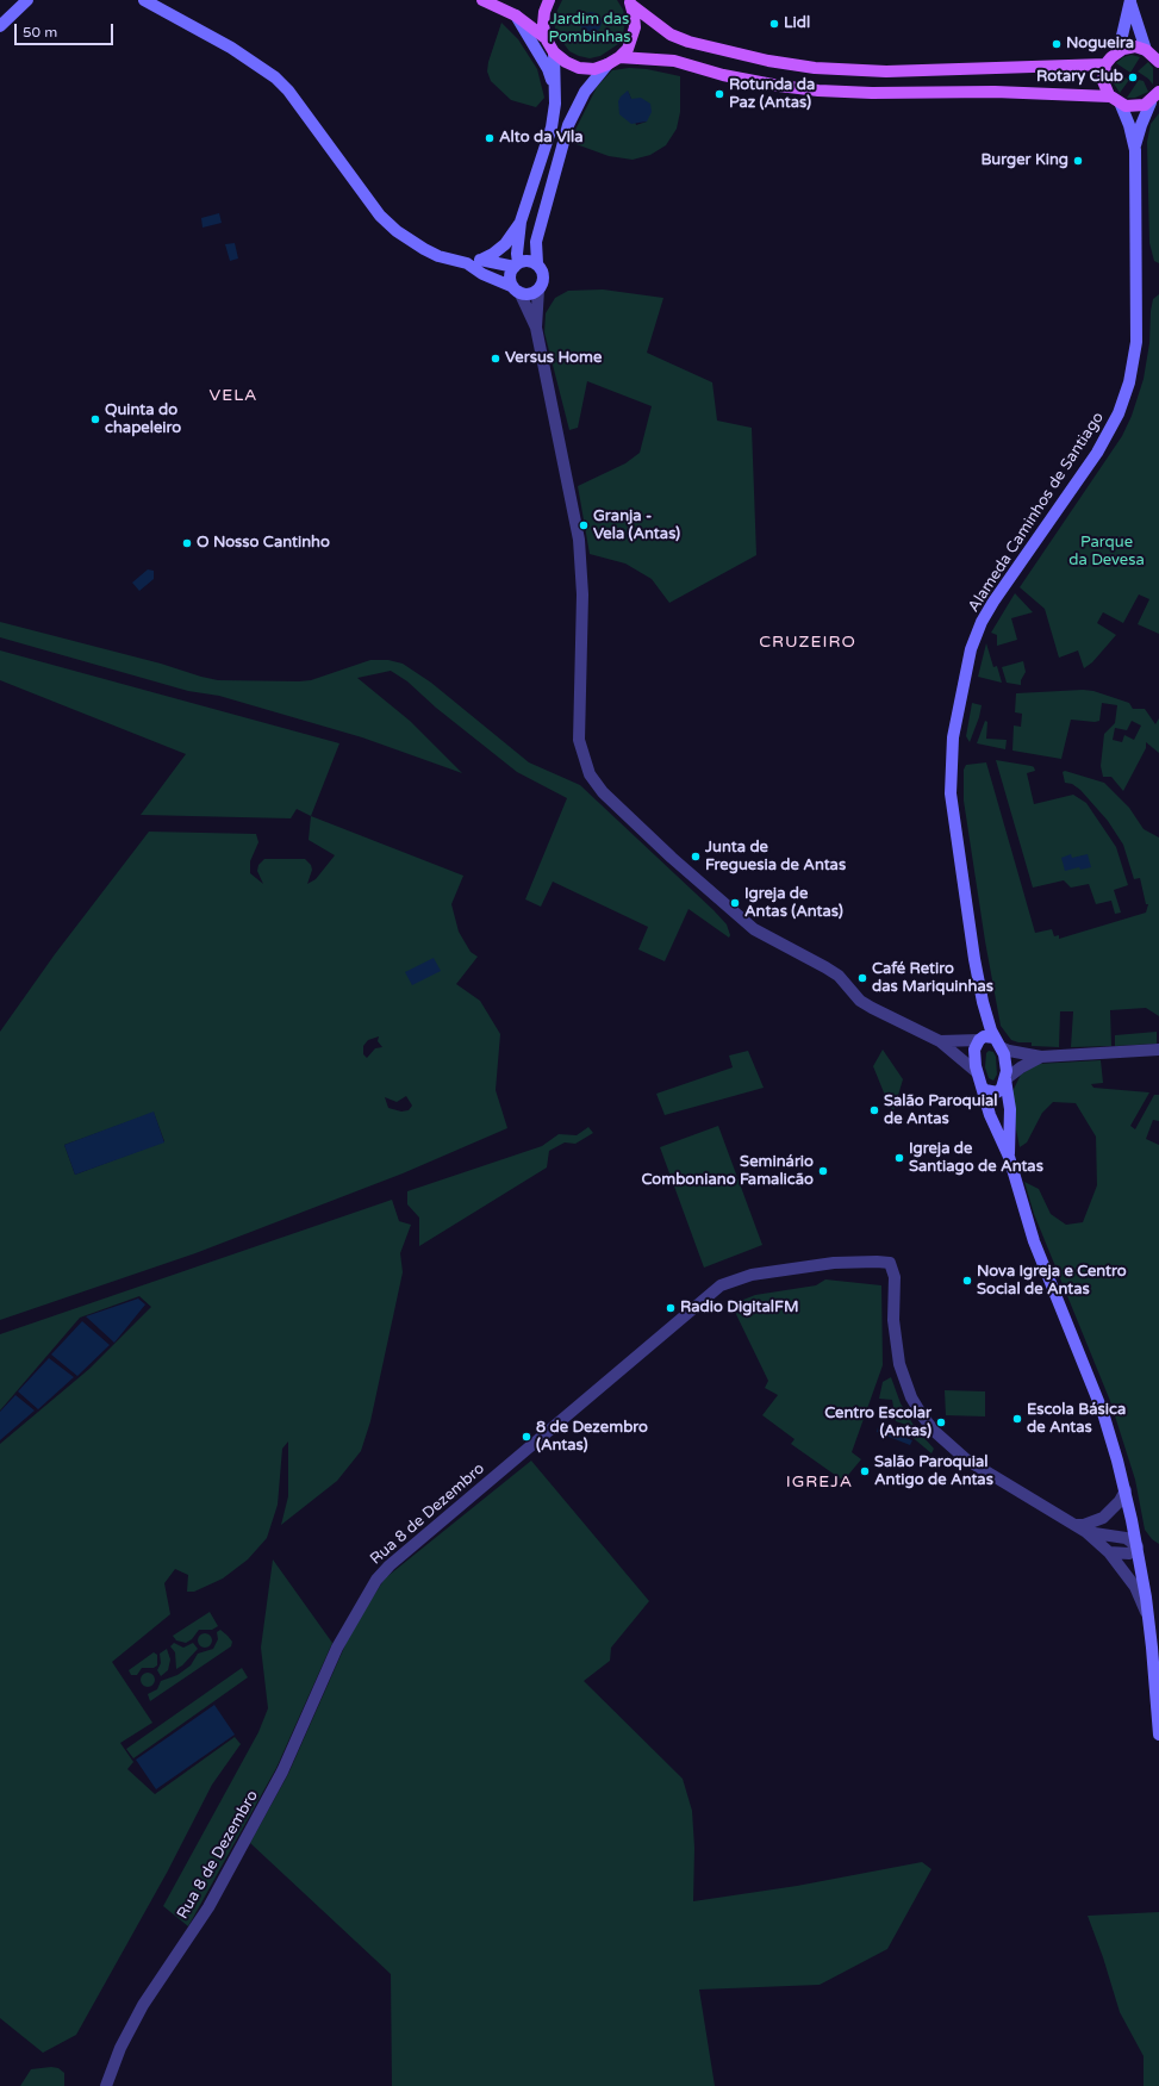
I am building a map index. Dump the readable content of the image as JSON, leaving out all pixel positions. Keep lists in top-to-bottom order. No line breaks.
{"streets":{"main road":["Alameda Caminhos de Santiago"],"street":["Rua 8 de Dezembro"]},"districts":["VELA","CRUZEIRO","IGREJA"],"parks":["Jardim das Pombinhas","Parque da Devesa"],"places":["Lidl","Nogueira","Rotary Club","Rotunda da Paz (Antas)","Alto da Vila","Burger King","Versus Home","Quinta do chapeleiro","Granja - Vela (Antas)","O Nosso Cantinho","Junta de Freguesia de Antas","Igreja de Antas (Antas)","Café Retiro das Mariquinhas","Salão Paroquial de Antas","Igreja de Santiago de Antas","Seminário Comboniano Famalicão","Nova Igreja e Centro Social de Antas","Radio DigitalFM","Escola Básica de Antas","Centro Escolar (Antas)","8 de Dezembro (Antas)","Salão Paroquial Antigo de Antas"],"scale_bar":"50 m"}
